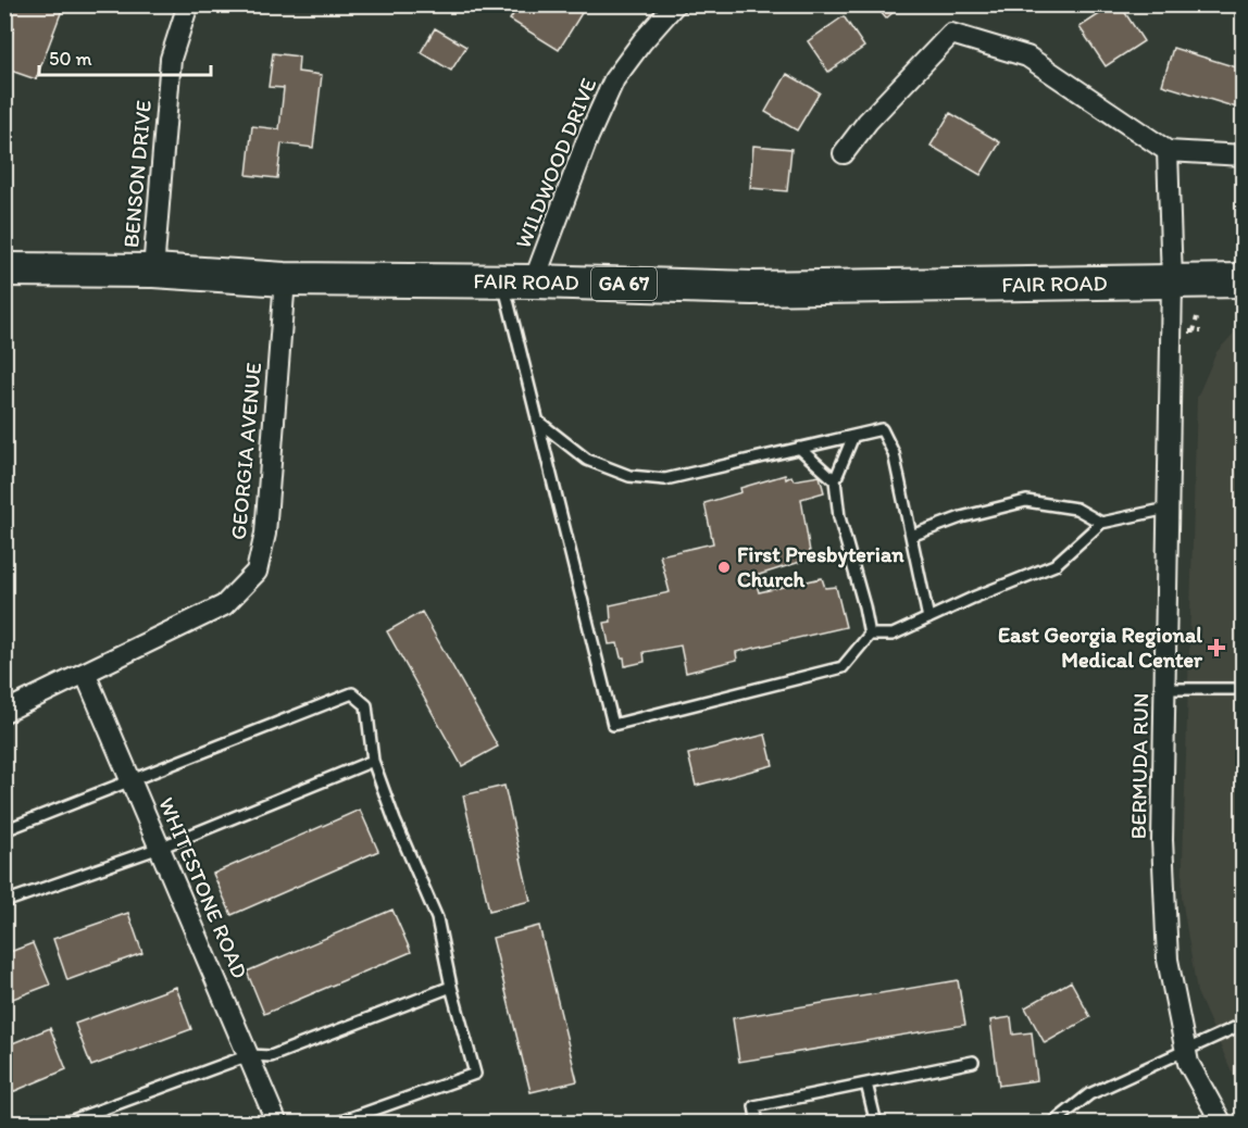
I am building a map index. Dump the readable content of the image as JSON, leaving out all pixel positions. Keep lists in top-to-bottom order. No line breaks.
{"streets":{"main road":["FAIR ROAD","GA 67"],"street":["WILDWOOD DRIVE","BENSON DRIVE","GEORGIA AVENUE","BERMUDA RUN","WHITESTONE ROAD"]},"crossings":[["WILDWOOD DRIVE","FAIR ROAD"],["BENSON DRIVE","FAIR ROAD"],["FAIR ROAD","GEORGIA AVENUE"],["FAIR ROAD","BERMUDA RUN"],["GEORGIA AVENUE","WHITESTONE ROAD"]],"places":{"other":["First Presbyterian Church"],"health":["East Georgia Regional Medical Center"]},"scale_bar":"50 m"}
